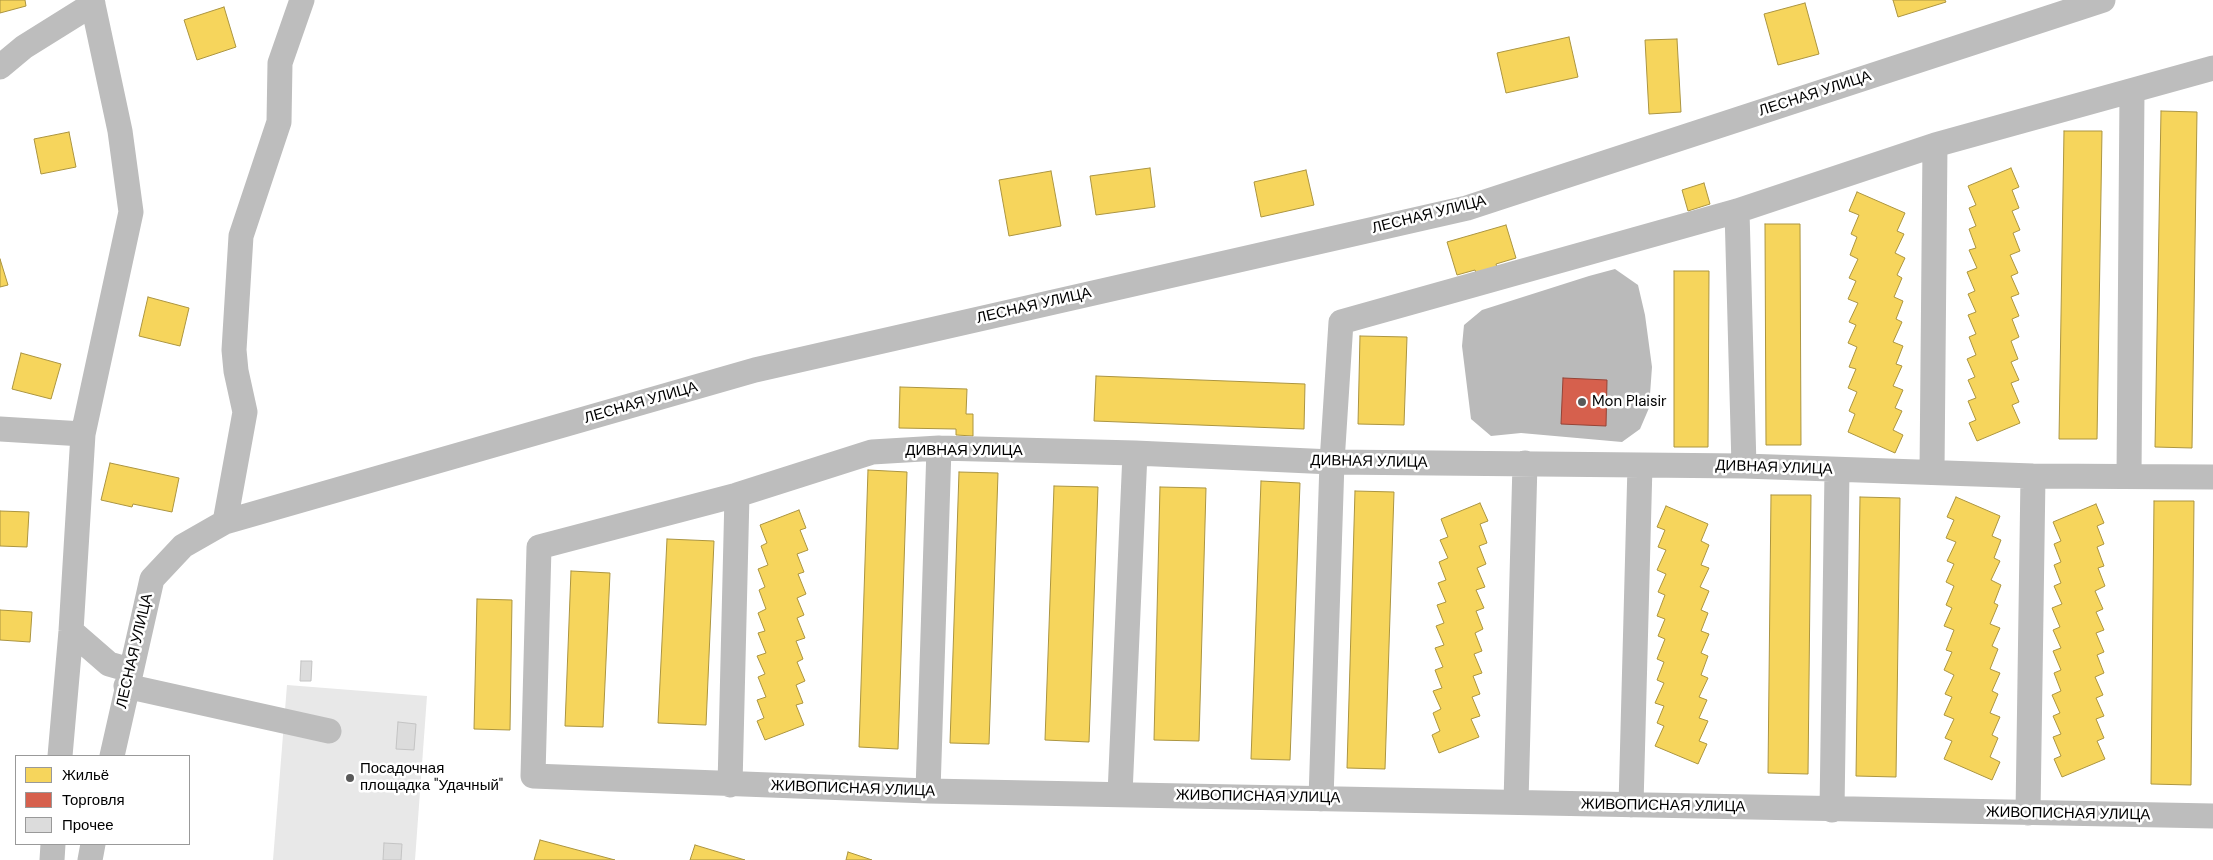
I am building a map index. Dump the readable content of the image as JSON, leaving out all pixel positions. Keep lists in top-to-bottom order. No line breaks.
{"streets":{"street":["ЛЕСНАЯ УЛИЦА","ДИВНАЯ УЛИЦА","ЖИВОПИСНАЯ УЛИЦА"]},"crossings":[["ДИВНАЯ УЛИЦА","ЖИВОПИСНАЯ УЛИЦА"]],"places":["Mon Plaisir","Посадочная площадка \"Удачный\""],"legend":["Жильё","Торговля","Прочее"]}
